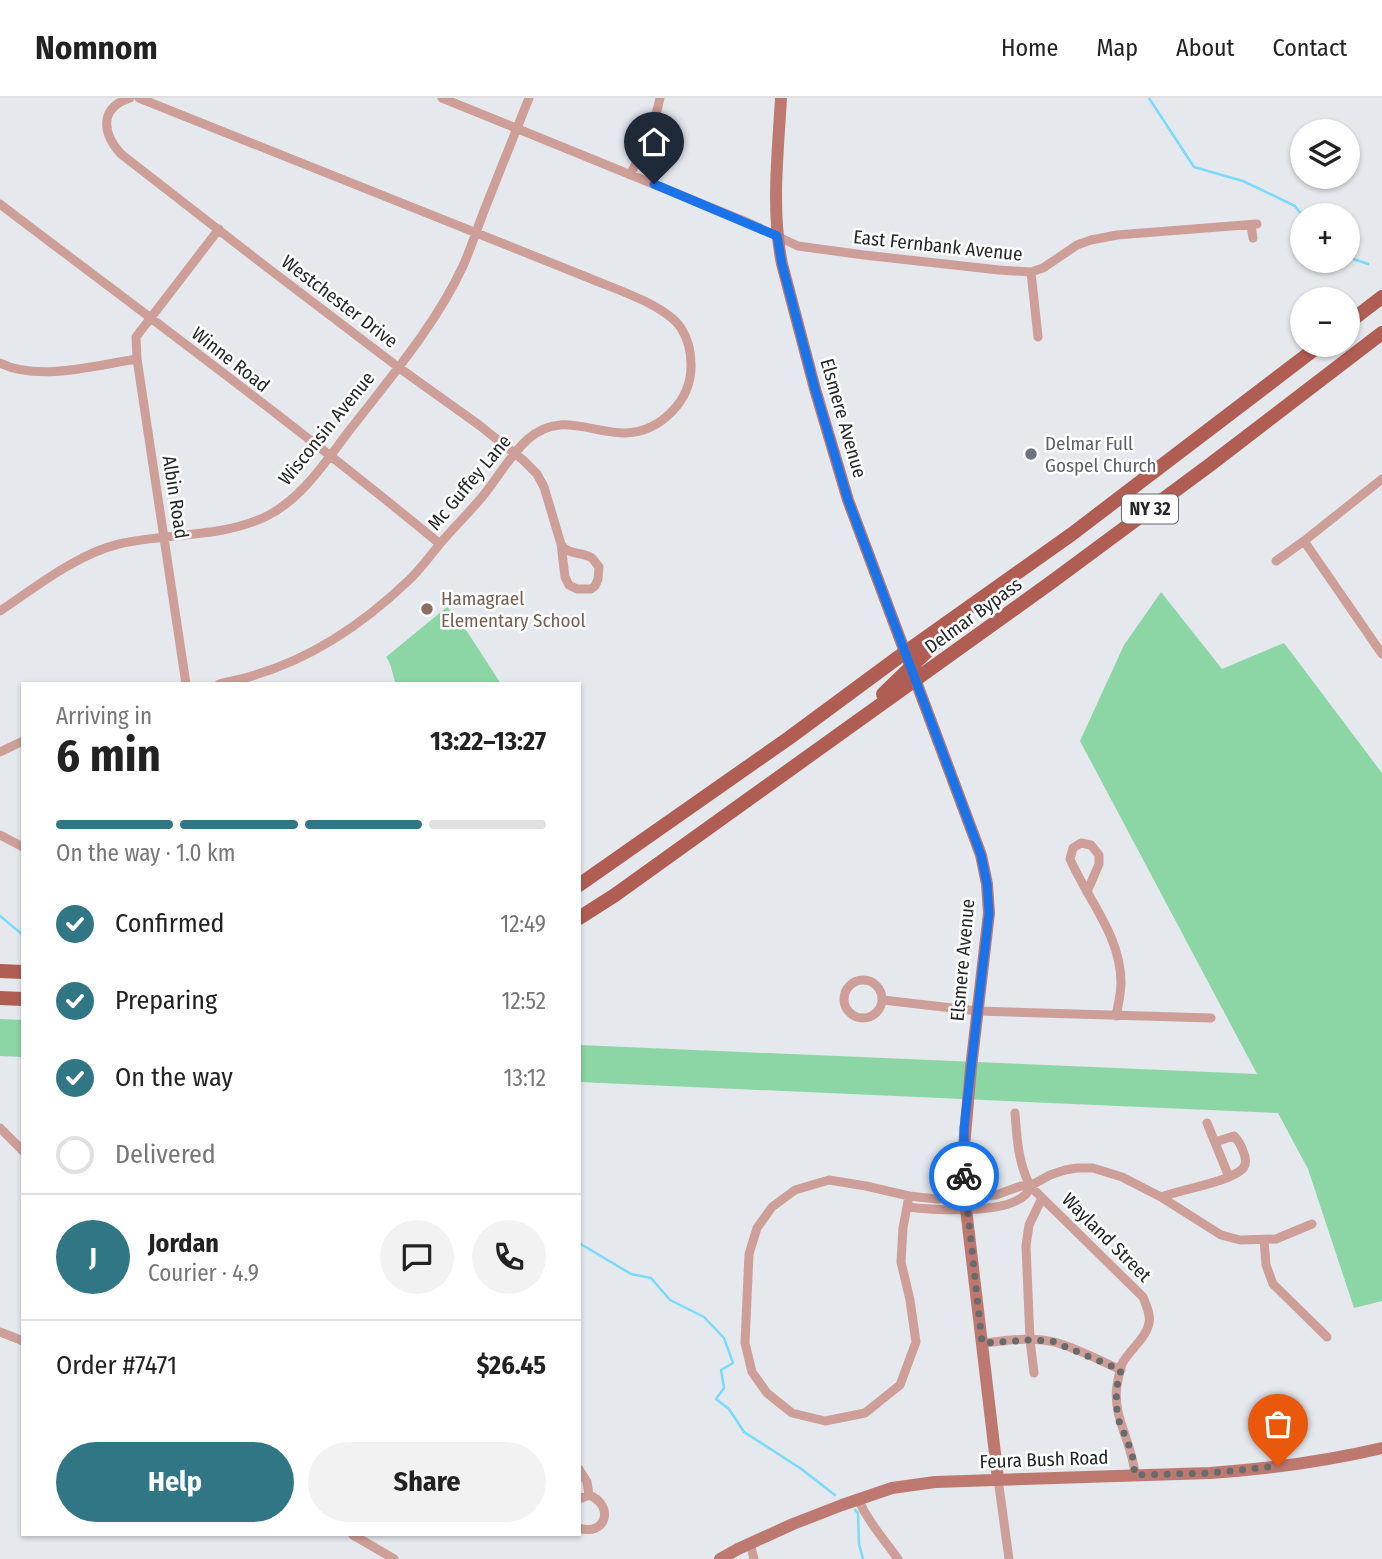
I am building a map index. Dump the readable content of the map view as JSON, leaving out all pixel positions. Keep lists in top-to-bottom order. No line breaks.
{"streets":{"main road":["Elsmere Avenue","NY 32","Delmar Bypass","Feura Bush Road"],"street":["East Fernbank Avenue","Westchester Drive","Winne Road","Wisconsin Avenue","Mc Guffey Lane","Albin Road","Wayland Street"]},"crossings":[["East Fernbank Avenue","Elsmere Avenue"],["East Fernbank Avenue","Wisconsin Avenue"],["Westchester Drive","Wisconsin Avenue"],["Westchester Drive","Mc Guffey Lane"],["Westchester Drive","Albin Road"],["Winne Road","Wisconsin Avenue"],["Winne Road","Mc Guffey Lane"],["Winne Road","Albin Road"],["Elsmere Avenue","Delmar Bypass"],["Elsmere Avenue","Feura Bush Road"],["Wisconsin Avenue","Mc Guffey Lane"],["Wisconsin Avenue","Albin Road"],["Wayland Street","Feura Bush Road"]],"places":["Delmar Full Gospel Church","Hamagrael Elementary School"],"page":{"header":"Nomnom","nav":["Home","Map","About","Contact"],"map_buttons":["+","−"],"heading":["6 min","Arriving in","13:22–13:27"],"panel":["Jordan","Courier · 4.9","Order #7471","$26.45"],"bar":"On the way · 1.0 km","list":[["Confirmed","12:49"],["Preparing","12:52"],["On the way","13:12"],"Delivered"],"round":"J","buttons":["Help","Share"]}}
